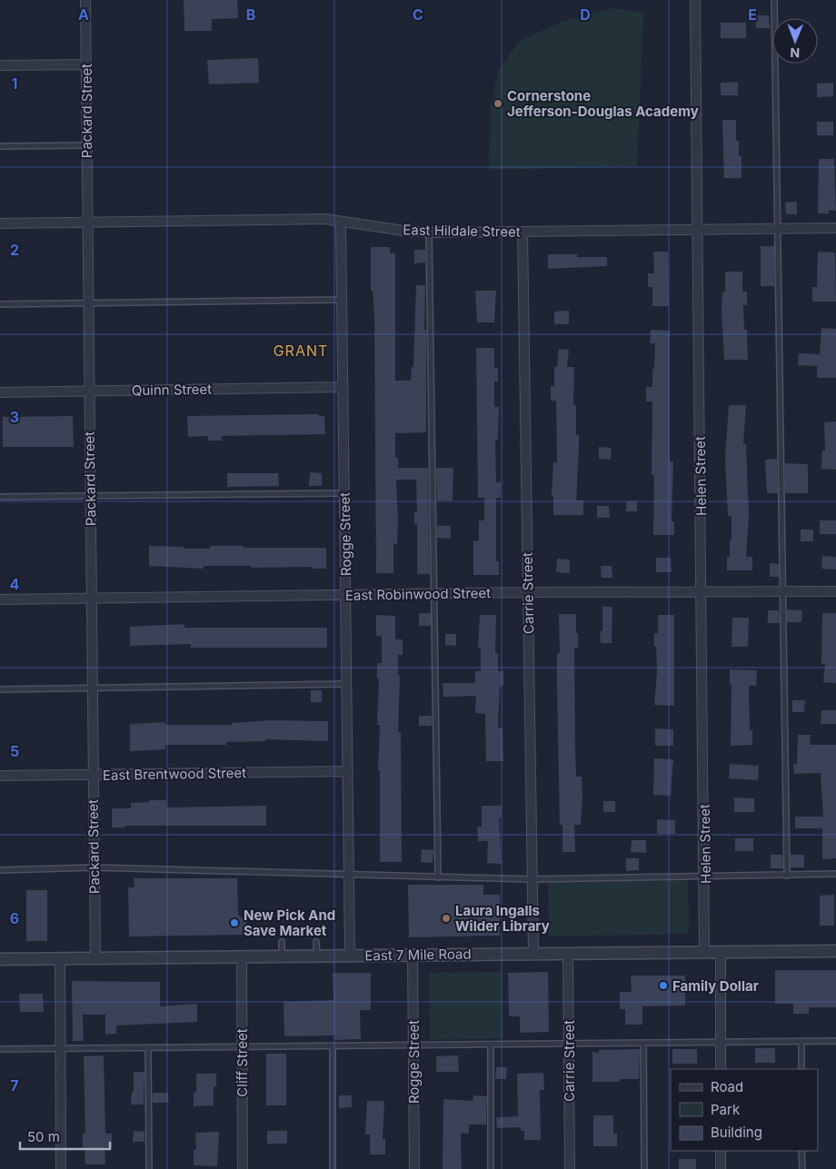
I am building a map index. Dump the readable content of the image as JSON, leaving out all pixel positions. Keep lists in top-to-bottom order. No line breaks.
{"streets":{"street":["Packard Street","East Hildale Street","Quinn Street","Helen Street","Rogge Street","Carrie Street","East Robinwood Street","East Brentwood Street","East 7 Mile Road","Cliff Street"]},"crossings":[["Packard Street","East Hildale Street"],["Packard Street","Quinn Street"],["Packard Street","East Robinwood Street"],["Packard Street","East Brentwood Street"],["Packard Street","East 7 Mile Road"],["East Hildale Street","Helen Street"],["East Hildale Street","Rogge Street"],["East Hildale Street","Carrie Street"],["Quinn Street","Rogge Street"],["Helen Street","East Robinwood Street"],["Helen Street","East 7 Mile Road"],["Rogge Street","East Robinwood Street"],["Rogge Street","East Brentwood Street"],["Rogge Street","East 7 Mile Road"],["Carrie Street","East Robinwood Street"],["Carrie Street","East 7 Mile Road"],["East 7 Mile Road","Cliff Street"]],"districts":["GRANT"],"places":["Cornerstone Jefferson-Douglas Academy","Laura Ingalls Wilder Library","New Pick And Save Market","Family Dollar"],"legend":["Road","Park","Building"],"scale_bar":"50 m","north":"bottom","grid":{"columns":["A","B","C","D","E"],"rows":["1","2","3","4","5","6","7"]}}
